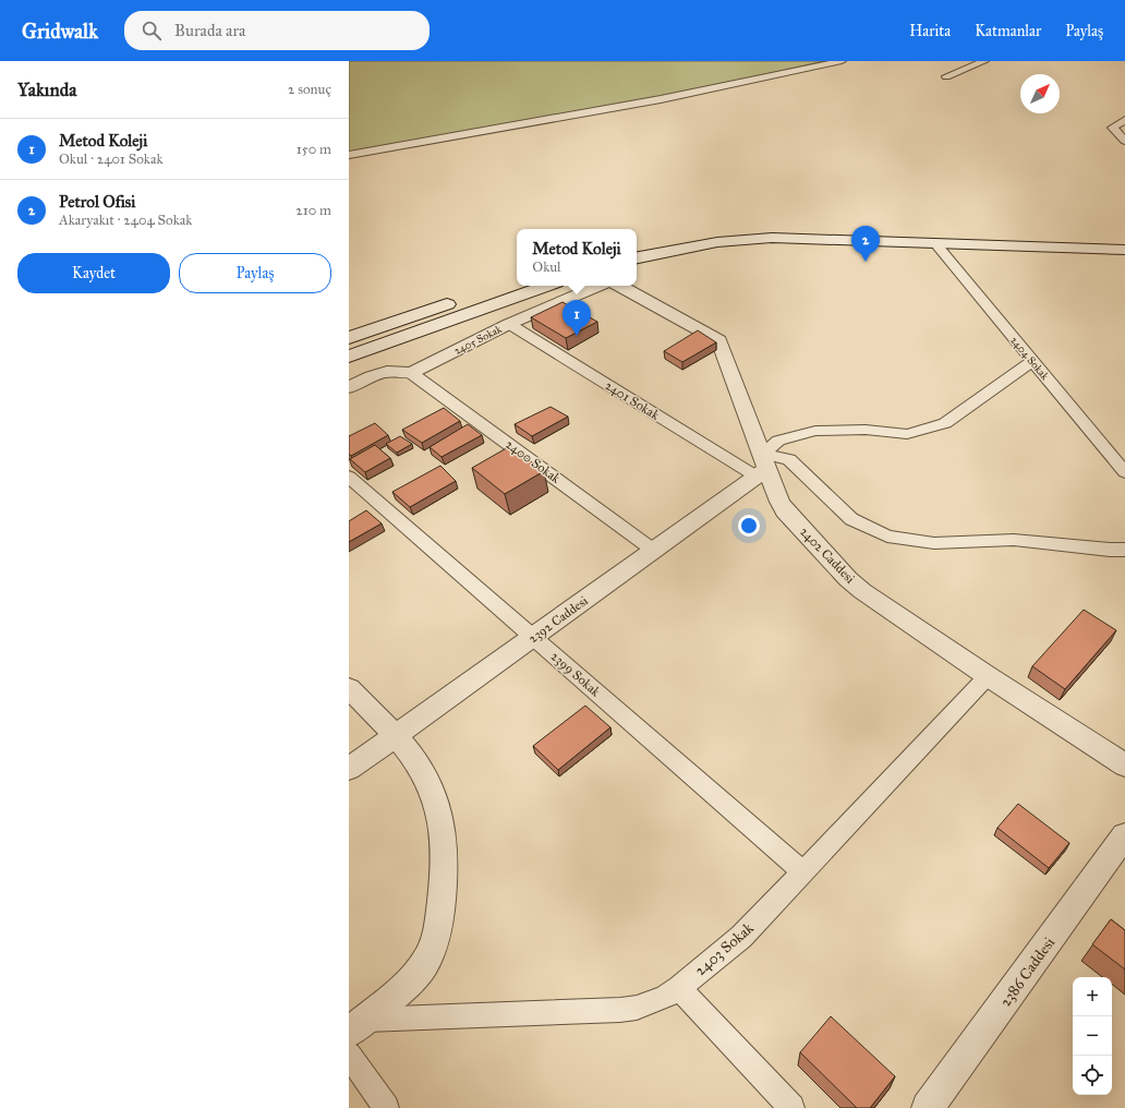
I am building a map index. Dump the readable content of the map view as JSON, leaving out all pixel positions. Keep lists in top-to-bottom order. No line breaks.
{"streets":{"street":["2405 Sokak","2404 Sokak","2401 Sokak","2400 Sokak","2402 Caddesi","2392 Caddesi","2399 Sokak","2403 Sokak","2386 Caddesi"]},"crossings":[["2405 Sokak","2401 Sokak"],["2405 Sokak","2400 Sokak"],["2401 Sokak","2402 Caddesi"],["2401 Sokak","2392 Caddesi"],["2400 Sokak","2392 Caddesi"],["2402 Caddesi","2392 Caddesi"],["2402 Caddesi","2403 Sokak"],["2392 Caddesi","2399 Sokak"],["2399 Sokak","2403 Sokak"]],"north":"top right","page":{"header":"Gridwalk","search":"Burada ara","nav":["Harita","Katmanlar","Paylaş"],"heading":["Yakında","2 sonuç"],"list":[{"mark":"1","name":"Metod Koleji","note":"Okul · 2401 Sokak","value":"150 m"},{"mark":"2","name":"Petrol Ofisi","note":"Akaryakıt · 2404 Sokak","value":"210 m"}],"pins":["2","1"],"popup":["Metod Koleji","Okul"],"buttons":["Kaydet","Paylaş"],"map_buttons":["+","−"]}}
